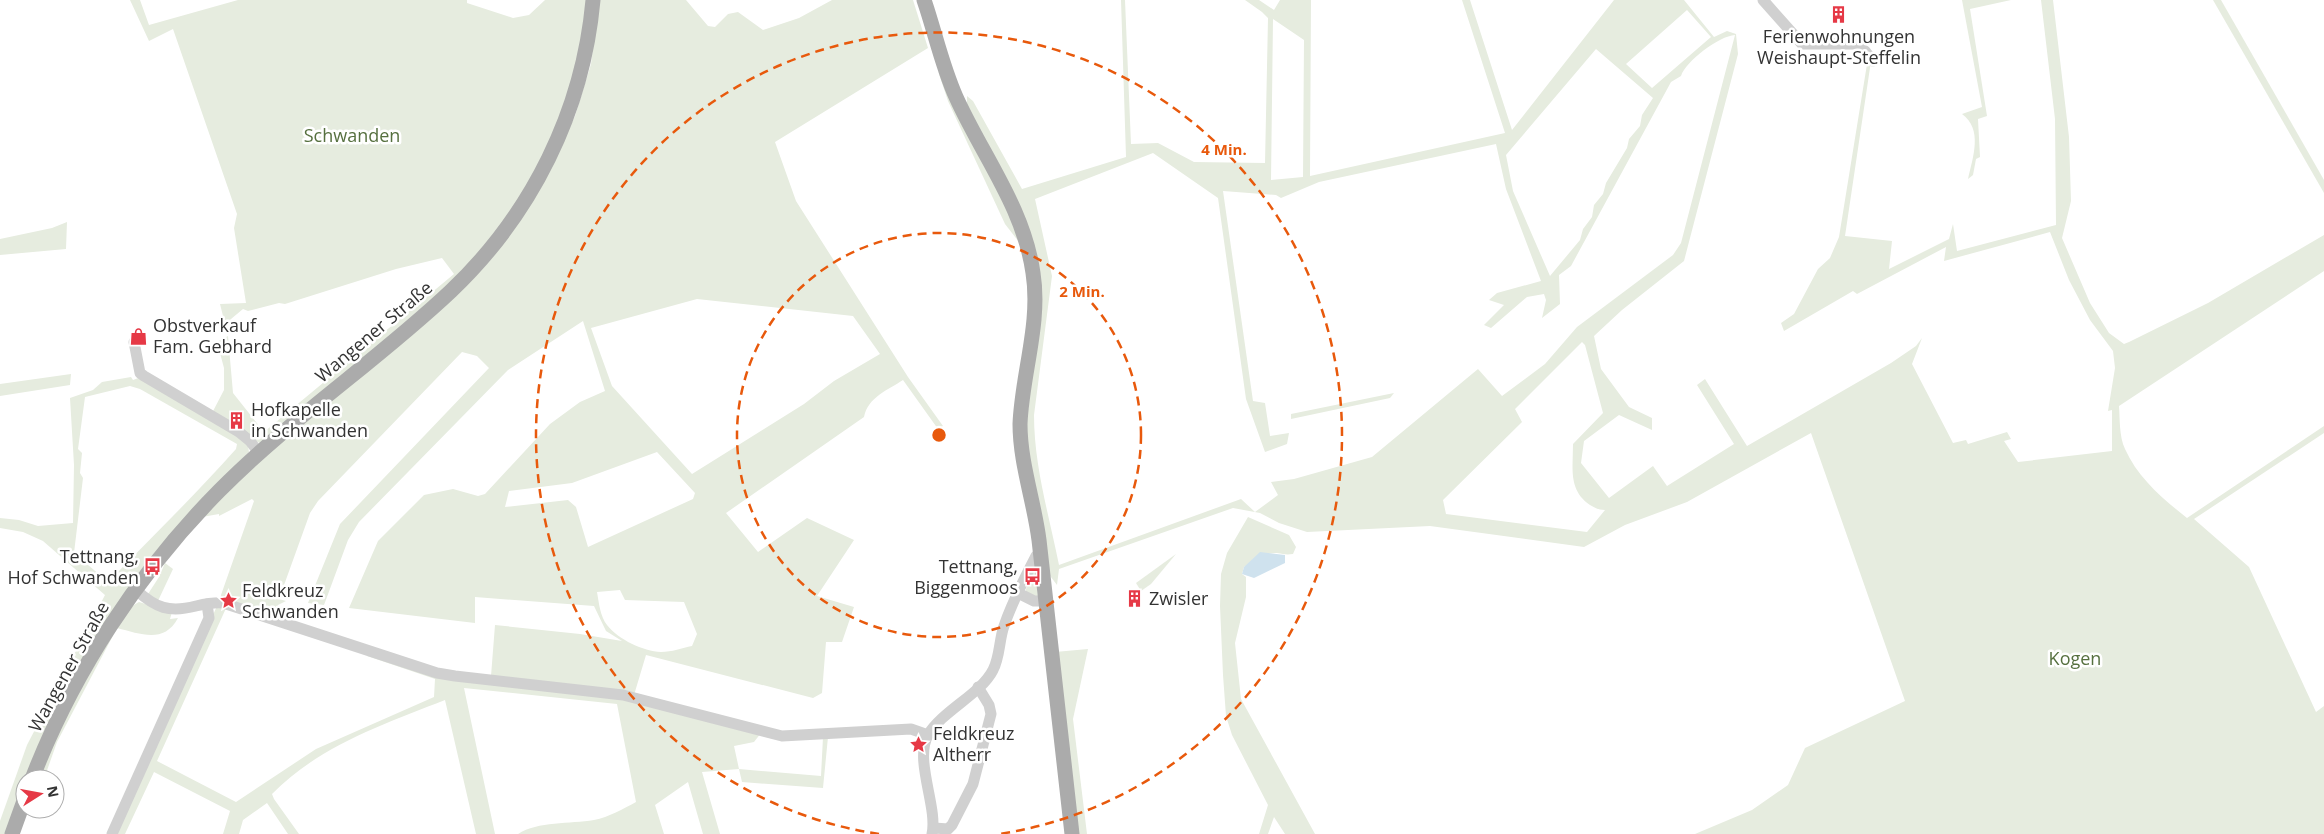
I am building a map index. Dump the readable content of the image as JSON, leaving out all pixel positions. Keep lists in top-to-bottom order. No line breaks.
{"streets":{"main road":["Wangener Straße"]},"parks":["Schwanden","Kogen"],"places":{"building":["Ferienwohnungen Weishaupt-Steffelin","Hofkapelle in Schwanden","Zwisler"],"shop":["Obstverkauf Fam. Gebhard"],"bus stop":["Tettnang, Hof Schwanden","Tettnang, Biggenmoos"],"place":["Feldkreuz Schwanden","Feldkreuz Altherr"]},"north":"right","rings":["4 Min.","2 Min."]}
